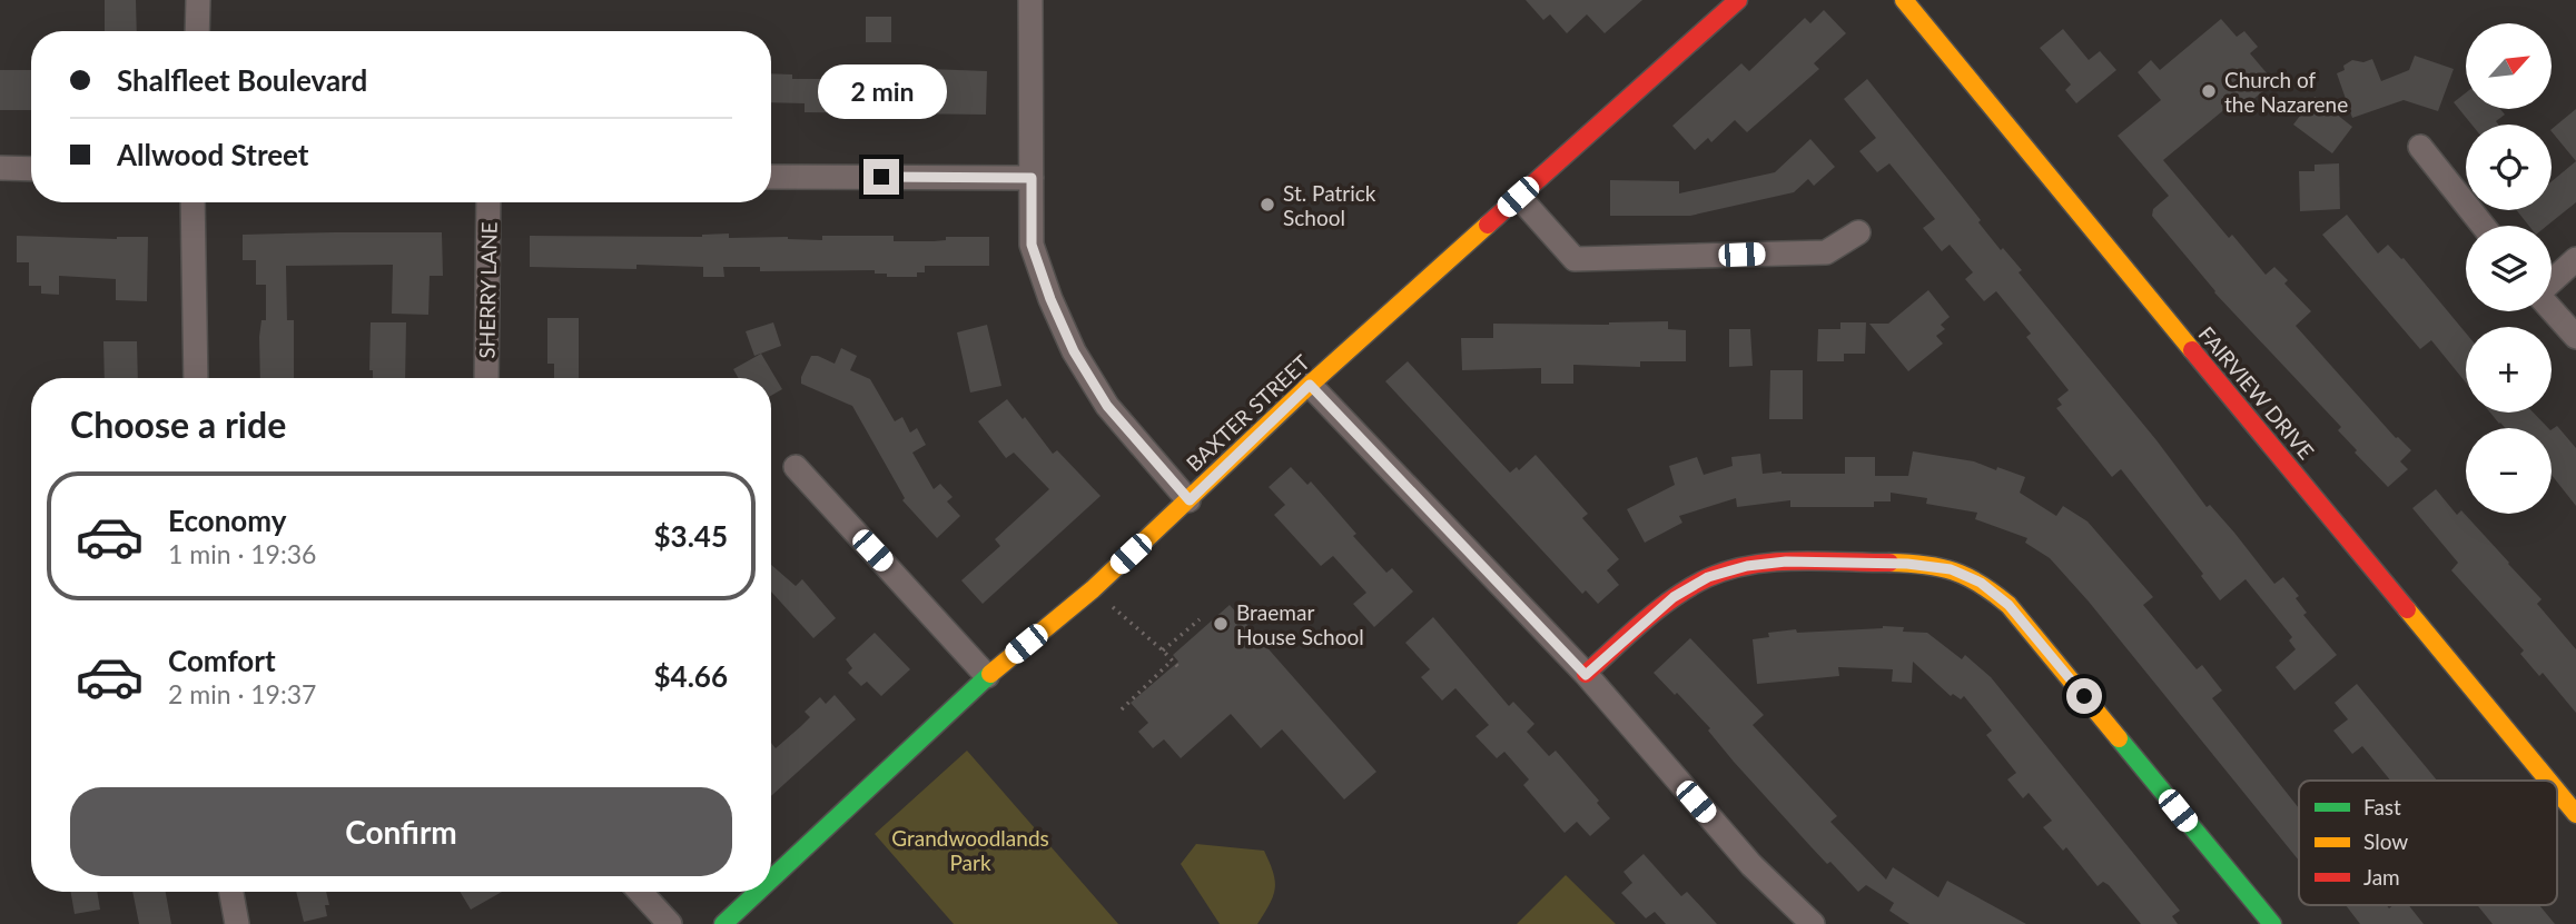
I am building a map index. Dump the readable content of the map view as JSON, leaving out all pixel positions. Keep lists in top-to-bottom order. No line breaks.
{"streets":{"street":["SHERRY LANE","FAIRVIEW DRIVE","BAXTER STREET"]},"parks":["Grandwoodlands Park"],"places":["Church of the Nazarene","St. Patrick School","Braemar House School"],"legend":["Fast","Slow","Jam"],"north":"top right","page":{"map_buttons":["+","−"],"banner":["Shalfleet Boulevard","Allwood Street"],"bubble":"2 min","heading":"Choose a ride","list":[{"name":"Economy","note":"1 min · 19:36","value":"$3.45"},{"name":"Comfort","note":"2 min · 19:37","value":"$4.66"}],"buttons":"Confirm"}}
